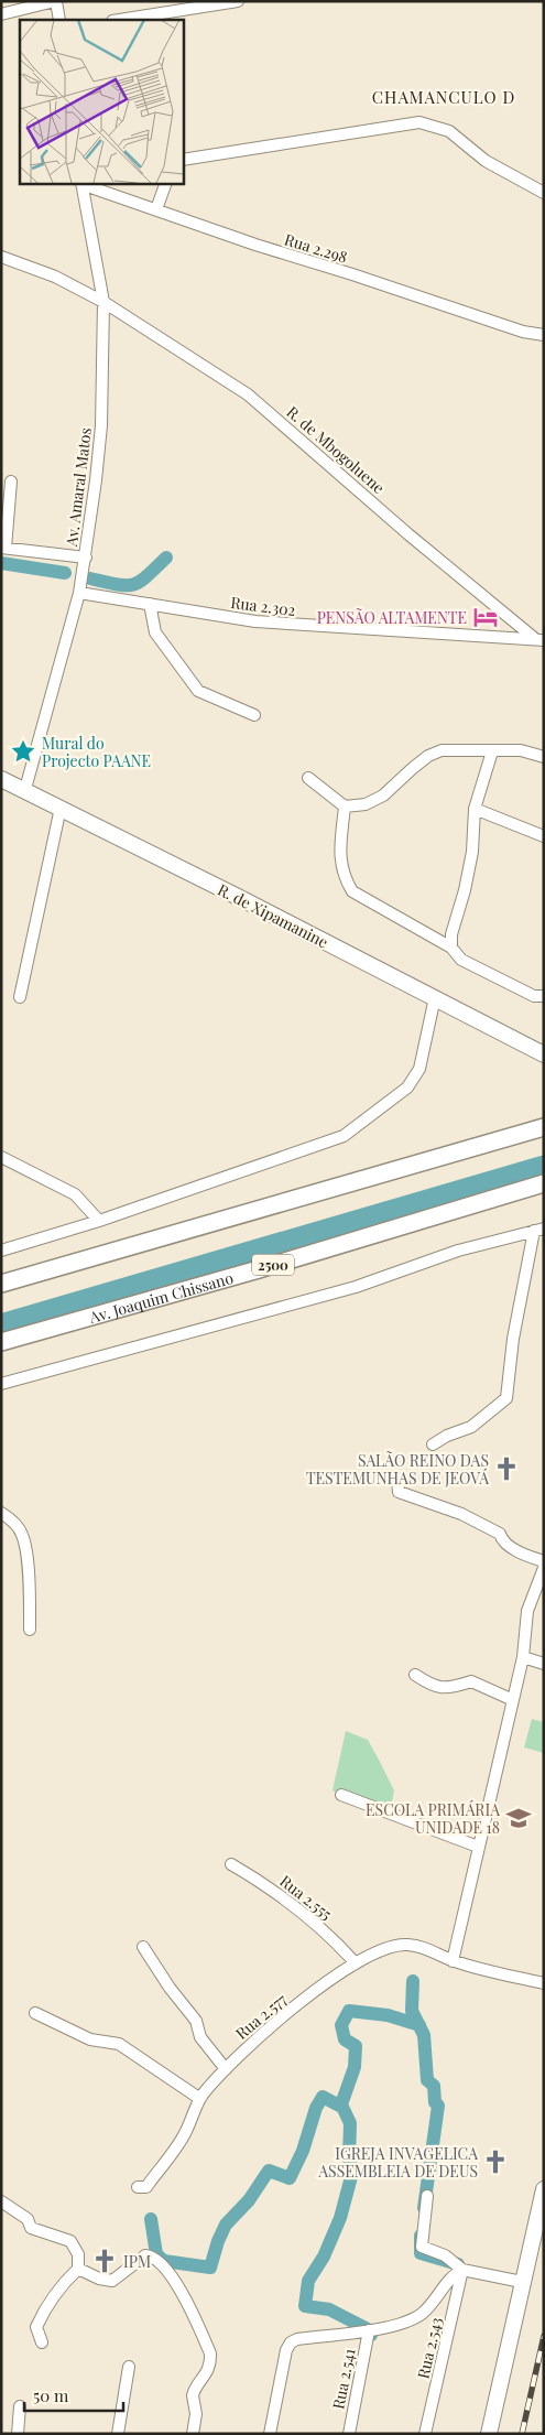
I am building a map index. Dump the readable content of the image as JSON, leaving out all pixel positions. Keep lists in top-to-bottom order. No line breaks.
{"streets":{"main road":["2500","Av. Joaquim Chissano"],"street":["Rua 2.298","R. de Mbogoluene","Av. Amaral Matos","Rua 2.302","R. de Xipamanine","Rua 2.555","Rua 2.577","Rua 2.543","Rua 2.541"]},"crossings":[["Rua 2.298","Av. Amaral Matos"],["R. de Mbogoluene","Av. Amaral Matos"],["R. de Mbogoluene","Rua 2.302"],["Av. Amaral Matos","Rua 2.302"],["Av. Amaral Matos","R. de Xipamanine"],["Rua 2.555","Rua 2.577"]],"districts":["CHAMANCULO D"],"places":{"hotel":["PENSÃO ALTAMENTE"],"place":["Mural do Projecto PAANE"],"church":["SALÃO REINO DAS TESTEMUNHAS DE JEOVÁ","IGREJA INVAGELICA ASSEMBLEIA DE DEUS","IPM"],"school or university":["ESCOLA PRIMÁRIA UNIDADE 18"]},"scale_bar":"50 m"}
